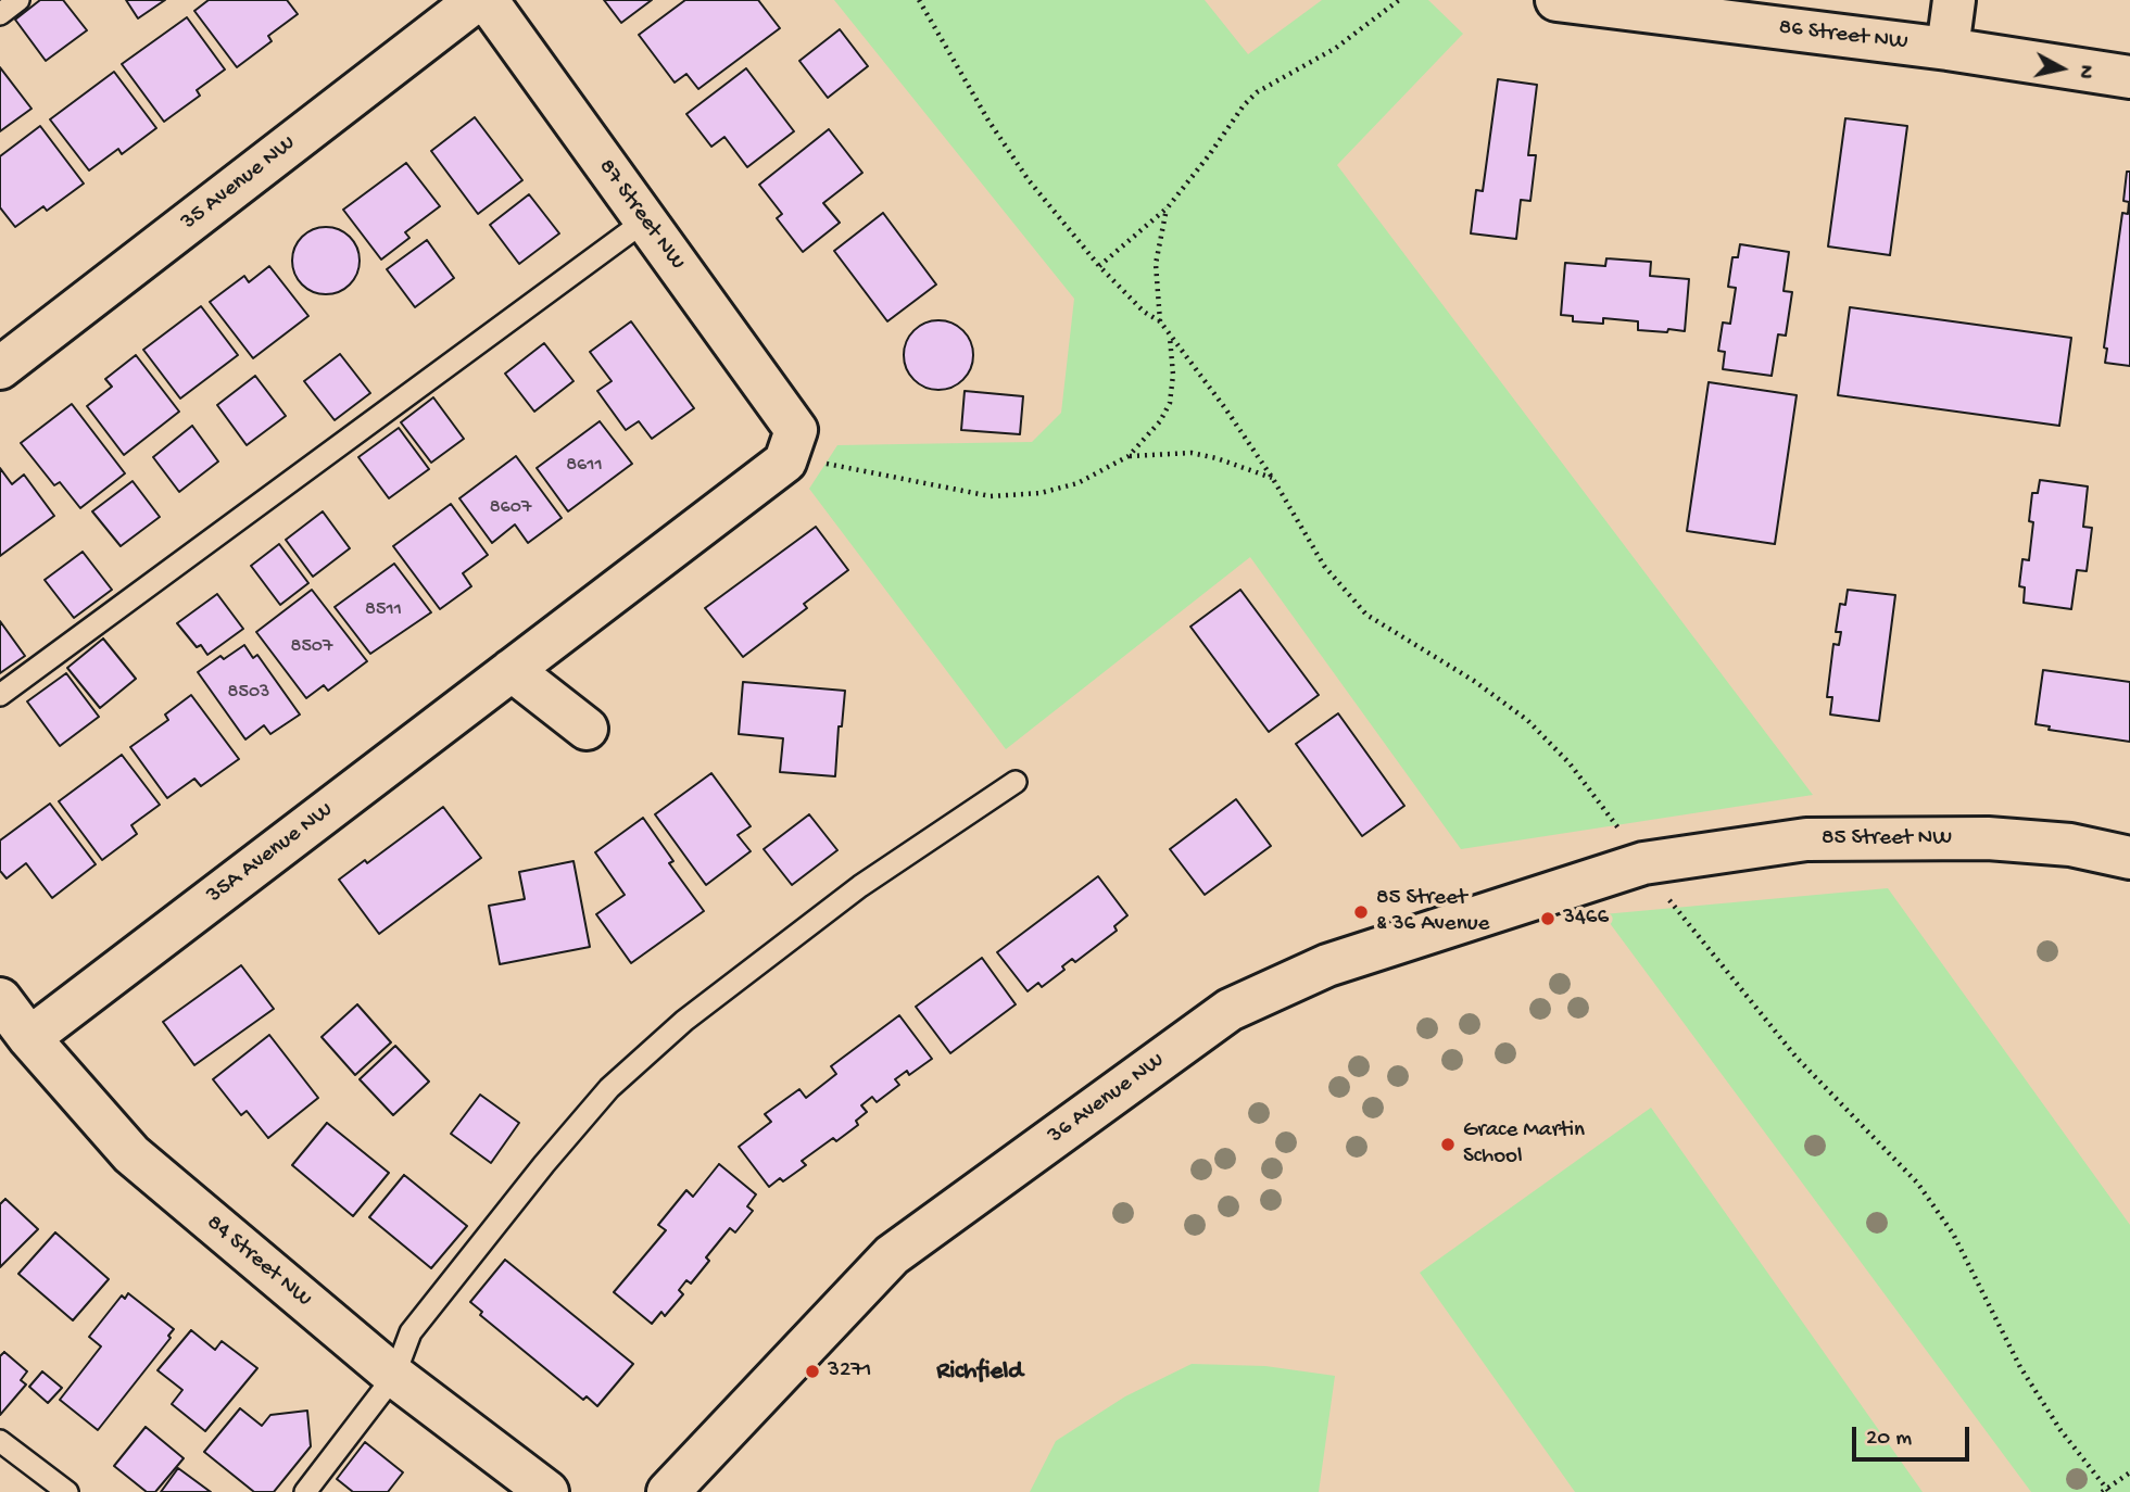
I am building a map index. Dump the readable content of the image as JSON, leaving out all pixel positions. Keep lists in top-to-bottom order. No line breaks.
{"streets":{"street":["86 Street NW","35 Avenue NW","87 Street NW","85 Street NW","35A Avenue NW","36 Avenue NW","84 Street NW"]},"crossings":[["87 Street NW","35A Avenue NW"],["85 Street NW","36 Avenue NW"],["35A Avenue NW","84 Street NW"]],"districts":["Richfield"],"places":["85 Street & 36 Avenue","3466","Grace Martin School","3271"],"house_numbers":["8611","8607","8511","8507","8503"],"scale_bar":"20 m","north":"right"}
